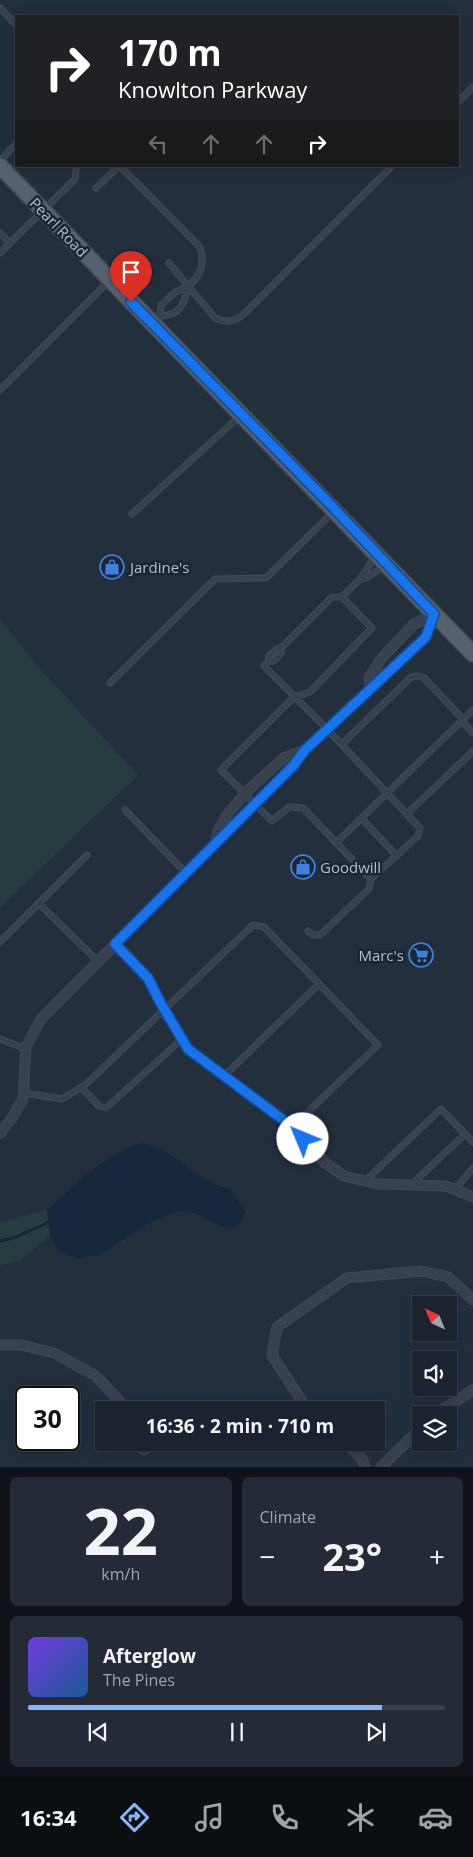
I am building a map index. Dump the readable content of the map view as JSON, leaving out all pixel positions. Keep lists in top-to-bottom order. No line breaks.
{"streets":{"main road":["Pearl Road"]},"places":{"shop":["Jardine's","Goodwill"],"supermarket":["Marc's"]},"north":"top left","page":{"turn":["170 m","Knowlton Parkway"],"limit":"30","trip":"16:36 · 2 min · 710 m","tile":[["22","km/h"],"Climate"],"heat":["−","23°","+"],"song":["Afterglow","The Pines"],"tabs":"16:34"}}
